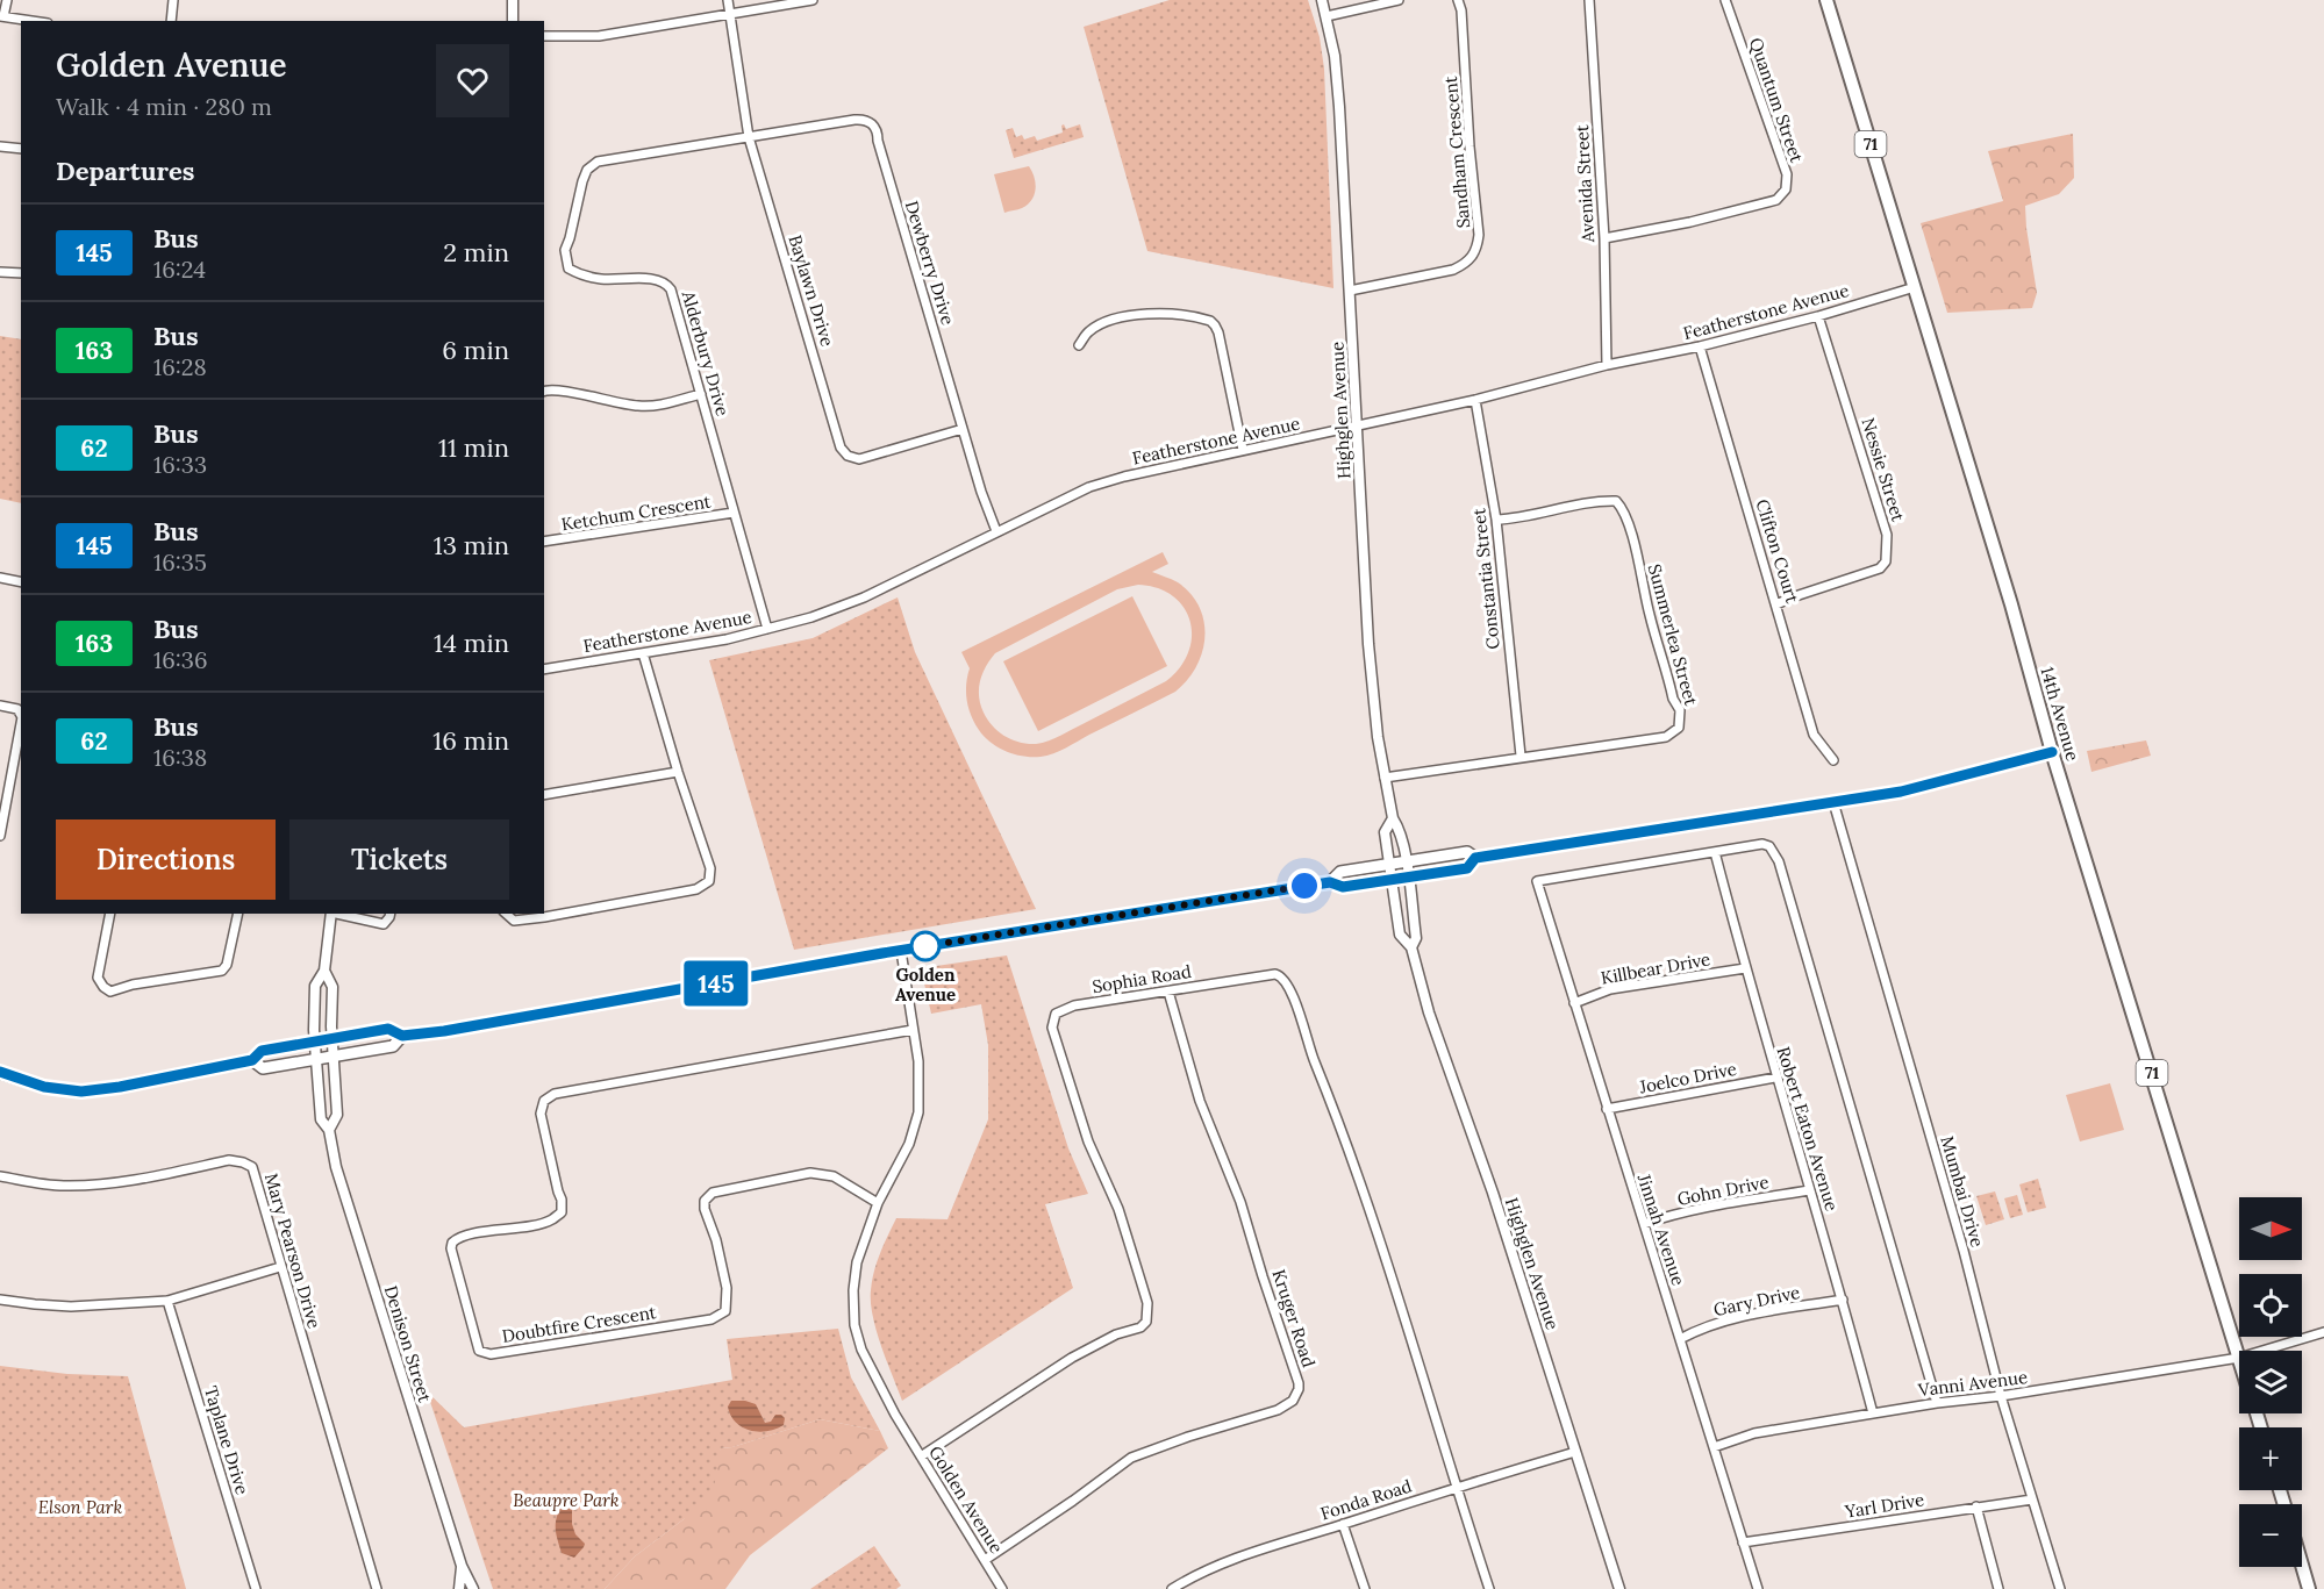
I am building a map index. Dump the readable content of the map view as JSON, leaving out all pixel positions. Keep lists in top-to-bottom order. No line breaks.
{"streets":{"main road":["71","14th Avenue"],"street":["Quantum Street","Sandham Crescent","Avenida Street","Dewberry Drive","Baylawn Drive","Featherstone Avenue","Alderbury Drive","Highglen Avenue","Nessie Street","Ketchum Crescent","Clifton Court","Constantia Street","Summerlea Street","Killbear Drive","Sophia Road","Joelco Drive","Robert Eaton Avenue","Gohn Drive","Mumbai Drive","Jinnah Avenue","Mary Pearson Drive","Gary Drive","Kruger Road","Doubtfire Crescent","Denison Street","Vanni Avenue","Taplane Drive","Golden Avenue","Fonda Road","Yarl Drive"]},"crossings":[["Quantum Street","Avenida Street"],["Sandham Crescent","Highglen Avenue"],["Avenida Street","Featherstone Avenue"],["Dewberry Drive","Baylawn Drive"],["Dewberry Drive","Featherstone Avenue"],["Dewberry Drive","Alderbury Drive"],["Baylawn Drive","Alderbury Drive"],["Featherstone Avenue","Alderbury Drive"],["Featherstone Avenue","Highglen Avenue"],["Featherstone Avenue","Nessie Street"],["Featherstone Avenue","Clifton Court"],["Featherstone Avenue","Constantia Street"],["Featherstone Avenue","14th Avenue"],["Alderbury Drive","Ketchum Crescent"],["Highglen Avenue","Summerlea Street"],["Highglen Avenue","Fonda Road"],["Nessie Street","Clifton Court"],["Constantia Street","Summerlea Street"],["14th Avenue","Vanni Avenue"],["Killbear Drive","Robert Eaton Avenue"],["Killbear Drive","Jinnah Avenue"],["Sophia Road","Kruger Road"],["Sophia Road","Golden Avenue"],["Sophia Road","Fonda Road"],["Joelco Drive","Robert Eaton Avenue"],["Joelco Drive","Jinnah Avenue"],["Robert Eaton Avenue","Gohn Drive"],["Robert Eaton Avenue","Jinnah Avenue"],["Robert Eaton Avenue","Gary Drive"],["Robert Eaton Avenue","Vanni Avenue"],["Gohn Drive","Jinnah Avenue"],["Mumbai Drive","Vanni Avenue"],["Mumbai Drive","Yarl Drive"],["Jinnah Avenue","Gary Drive"],["Jinnah Avenue","Vanni Avenue"],["Jinnah Avenue","Yarl Drive"],["Kruger Road","Golden Avenue"],["Doubtfire Crescent","Golden Avenue"]],"parks":["Beaupre Park","Elson Park"],"places":["Golden Avenue"],"lines":["bus line 145"],"north":"right","page":{"on_map":"145","heading":[["Golden Avenue","Walk · 4 min · 280 m"],"Departures"],"list":[{"mark":"145","name":"Bus","note":"16:24","value":"2 min"},{"mark":"163","name":"Bus","note":"16:28","value":"6 min"},{"mark":"62","name":"Bus","note":"16:33","value":"11 min"},{"mark":"145","name":"Bus","note":"16:35","value":"13 min"},{"mark":"163","name":"Bus","note":"16:36","value":"14 min"},{"mark":"62","name":"Bus","note":"16:38","value":"16 min"}],"buttons":["Directions","Tickets"],"map_buttons":["+","−"]}}
